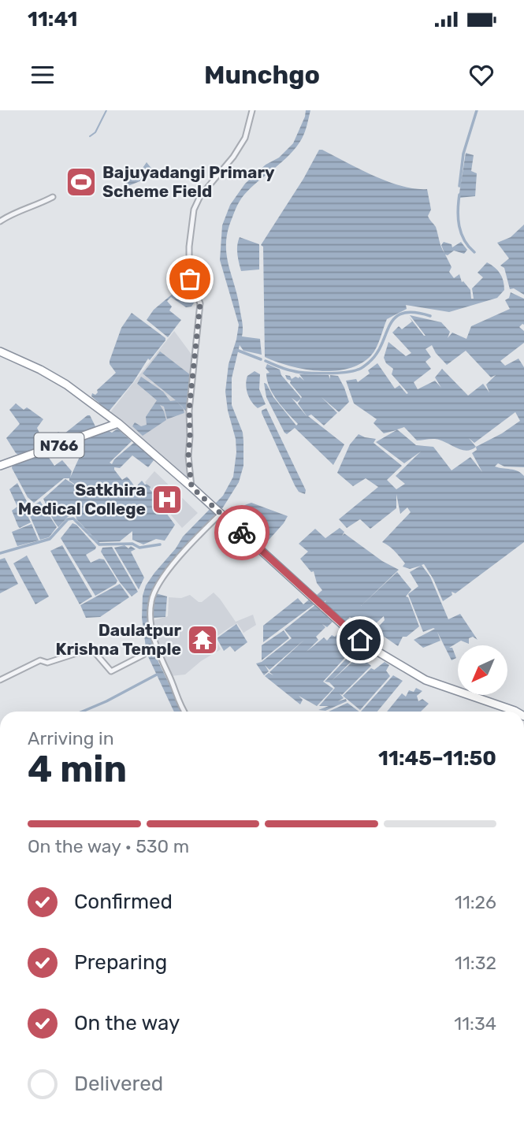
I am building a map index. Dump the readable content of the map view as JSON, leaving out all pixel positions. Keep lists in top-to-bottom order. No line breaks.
{"streets":{"highway":["N766"]},"places":{"sports":["Bajuyadangi Primary Scheme Field"],"hospital":["Satkhira Medical College"],"temple":["Daulatpur Krishna Temple"]},"north":"bottom left","page":{"status":"11:41","header":"Munchgo","heading":["4 min","Arriving in","11:45–11:50"],"bar":"On the way · 530 m","list":[["Confirmed","11:26"],["Preparing","11:32"],["On the way","11:34"],"Delivered"]}}
